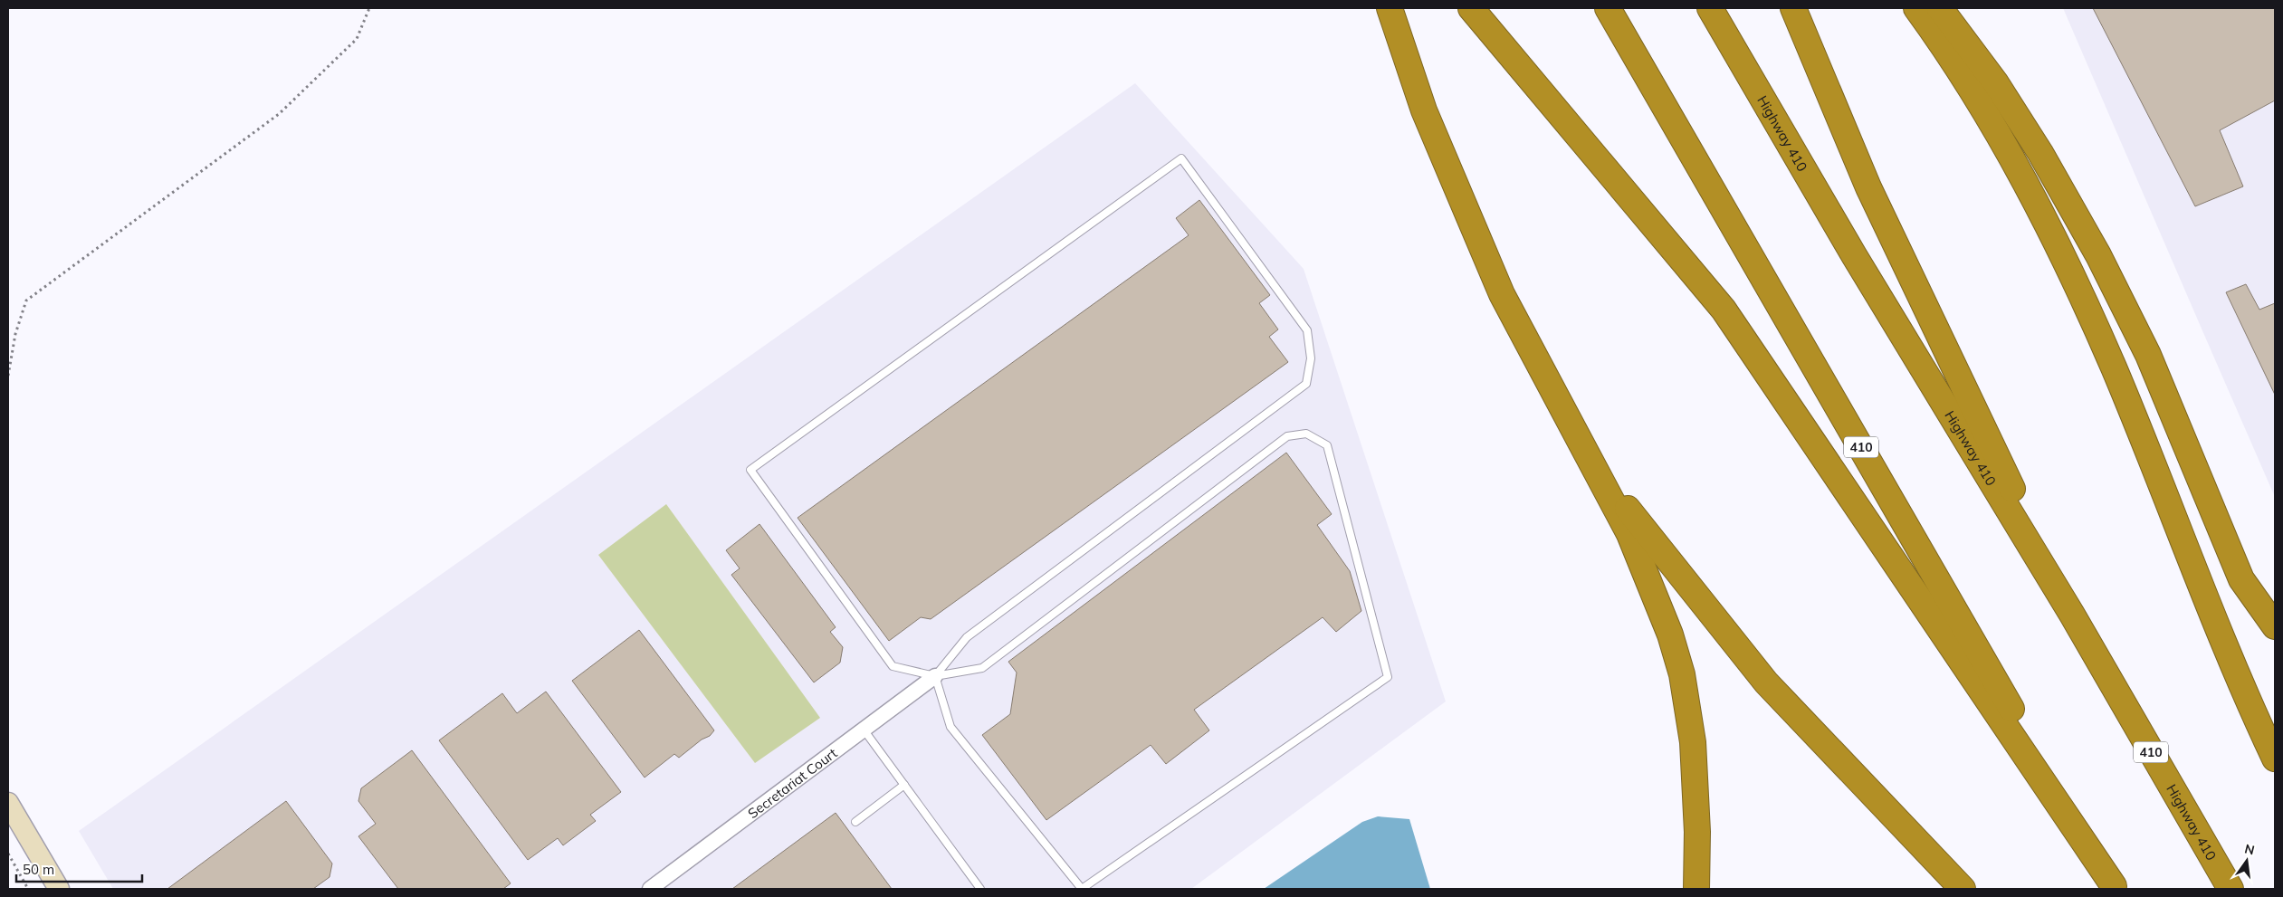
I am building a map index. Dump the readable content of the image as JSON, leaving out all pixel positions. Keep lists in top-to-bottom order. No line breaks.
{"streets":{"highway":["Highway 410","410"],"street":["Secretariat Court"]},"scale_bar":"50 m","north":"top"}
